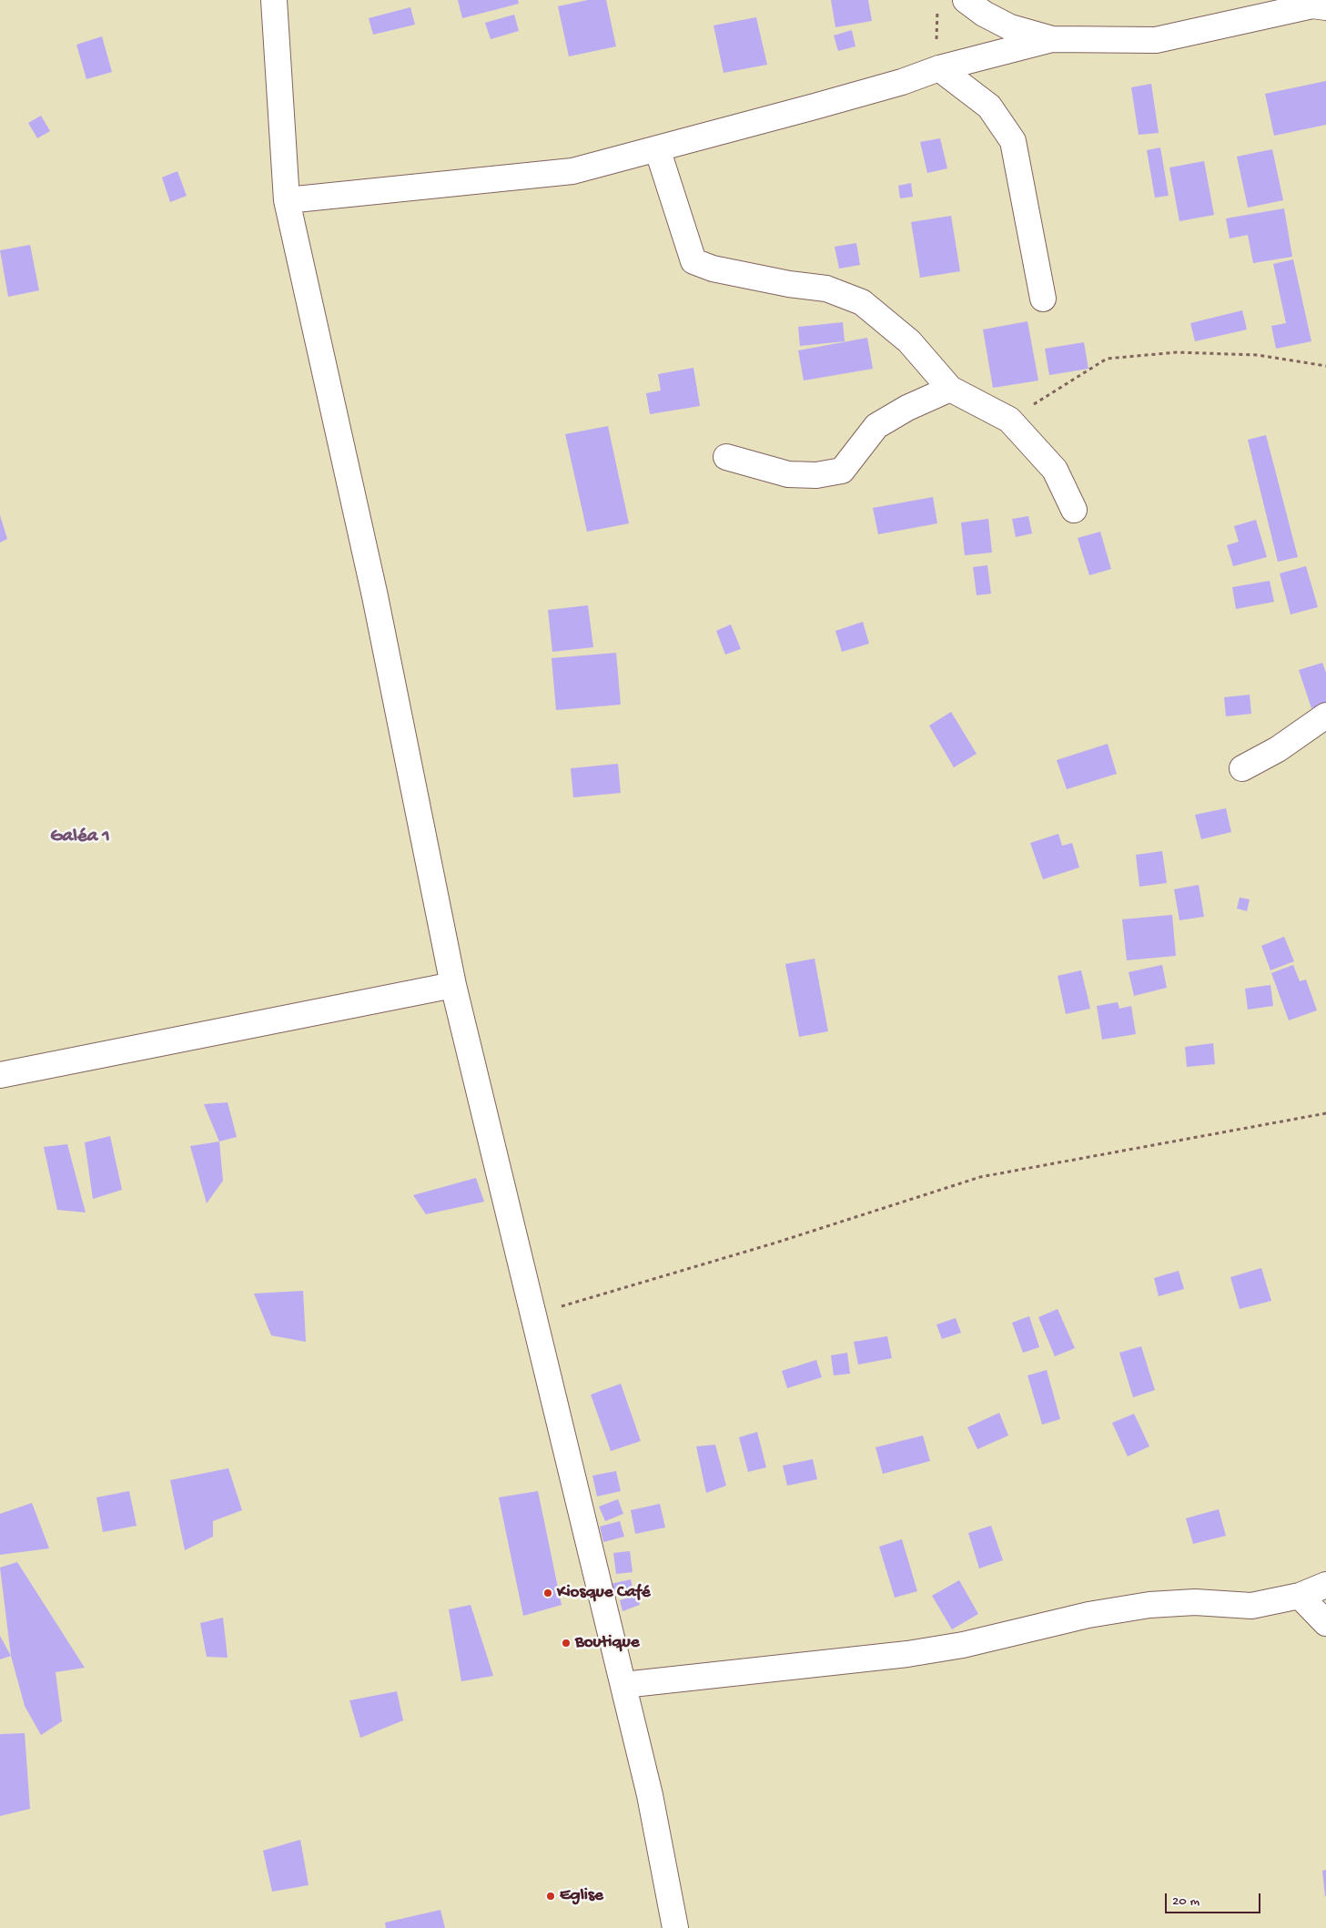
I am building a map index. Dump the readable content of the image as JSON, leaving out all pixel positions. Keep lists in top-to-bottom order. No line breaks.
{"districts":["Galéa 1"],"places":["Kiosque Café","Boutique","Eglise"],"scale_bar":"20 m"}
